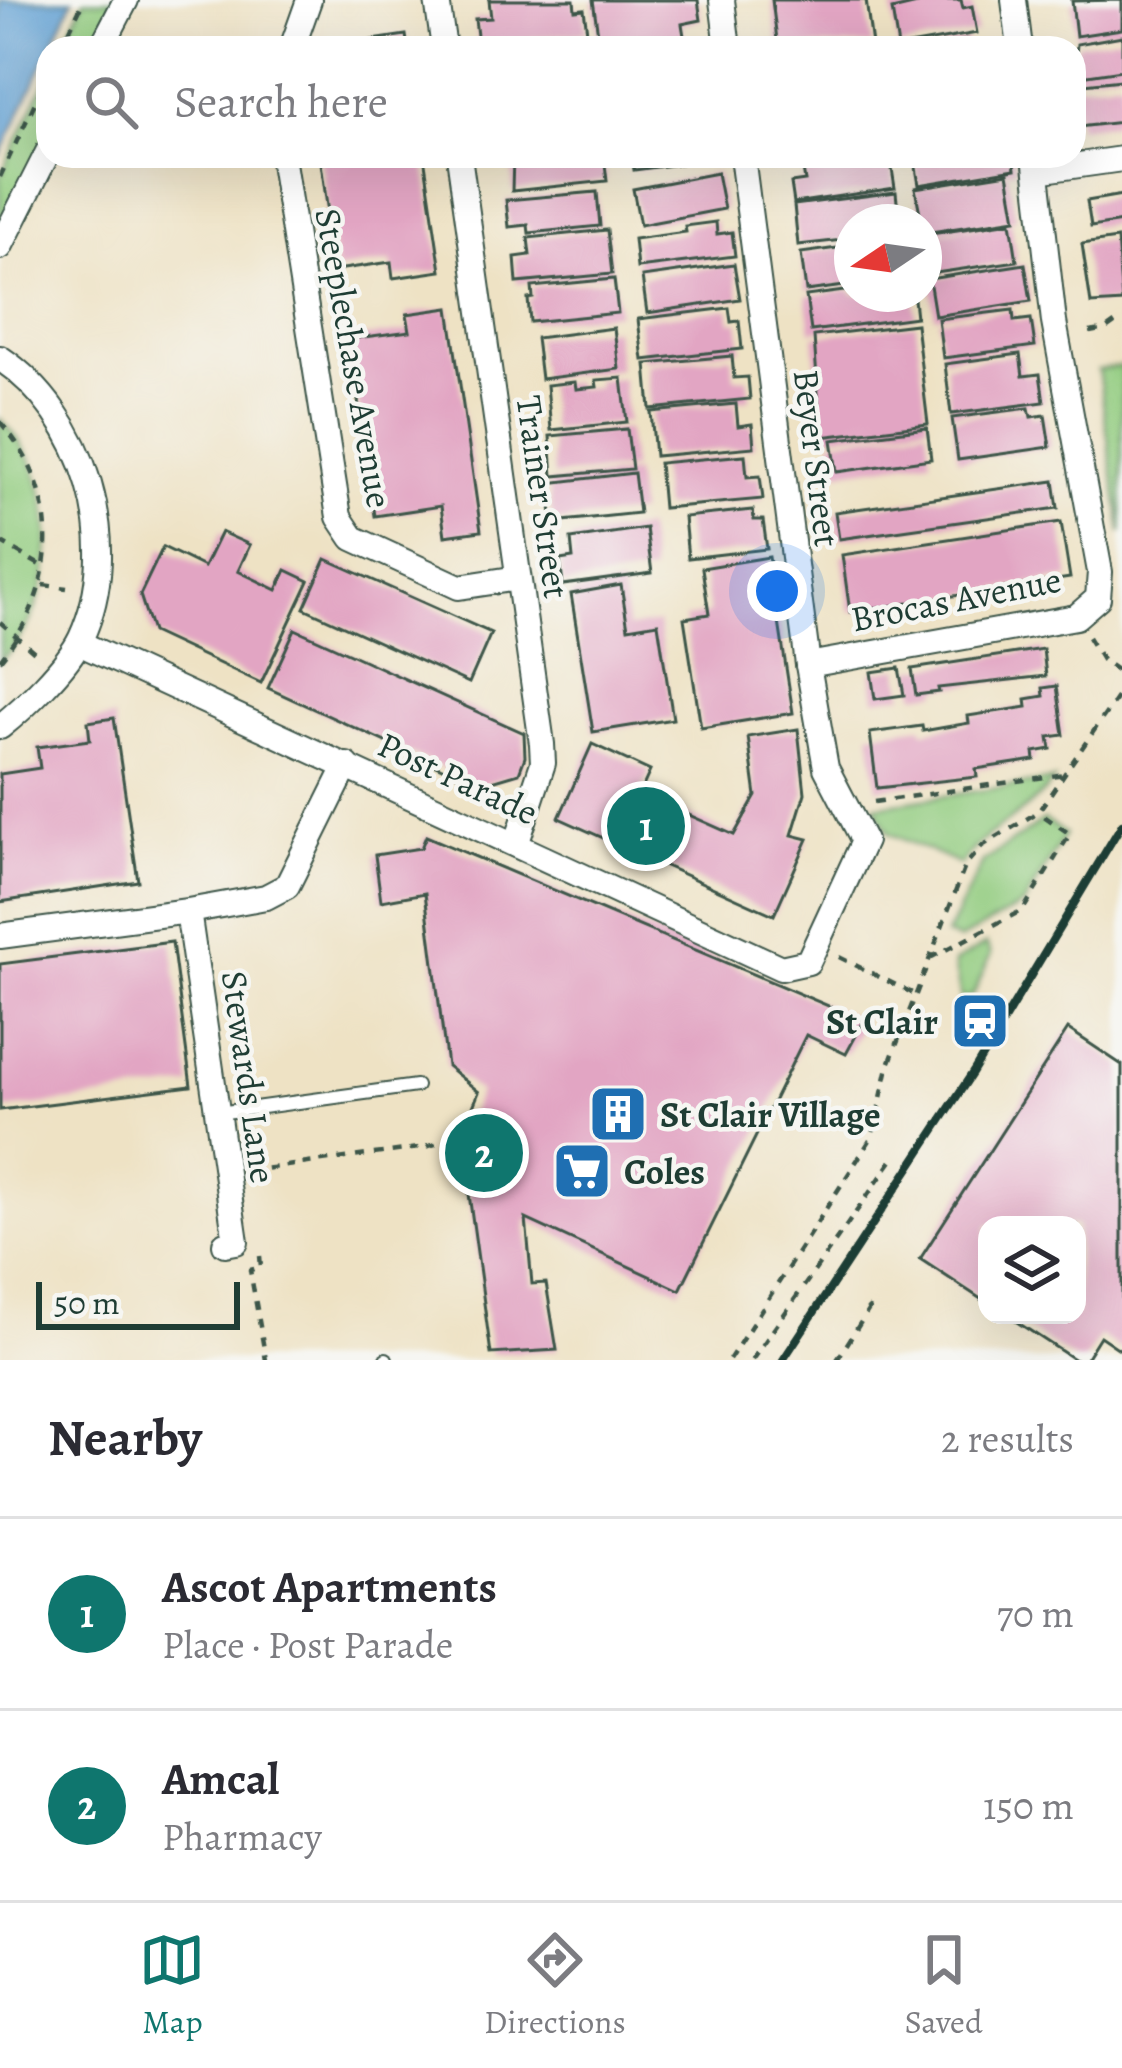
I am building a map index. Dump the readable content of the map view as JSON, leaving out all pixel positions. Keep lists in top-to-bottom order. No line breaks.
{"streets":{"street":["Steeplechase Avenue","Beyer Street","Trainer Street","Brocas Avenue","Post Parade","Stewards Lane"]},"crossings":[["Steeplechase Avenue","Trainer Street"],["Beyer Street","Brocas Avenue"],["Beyer Street","Post Parade"],["Trainer Street","Post Parade"]],"places":{"station":["St Clair"],"building":["St Clair Village"],"supermarket":["Coles"]},"scale_bar":"50 m","north":"left","page":{"search":"Search here","pins":["1","2"],"scale":"50 m","heading":["Nearby","2 results"],"list":[{"mark":"1","name":"Ascot Apartments","note":"Place · Post Parade","value":"70 m"},{"mark":"2","name":"Amcal","note":"Pharmacy","value":"150 m"}],"nav":["Map","Directions","Saved"]}}
